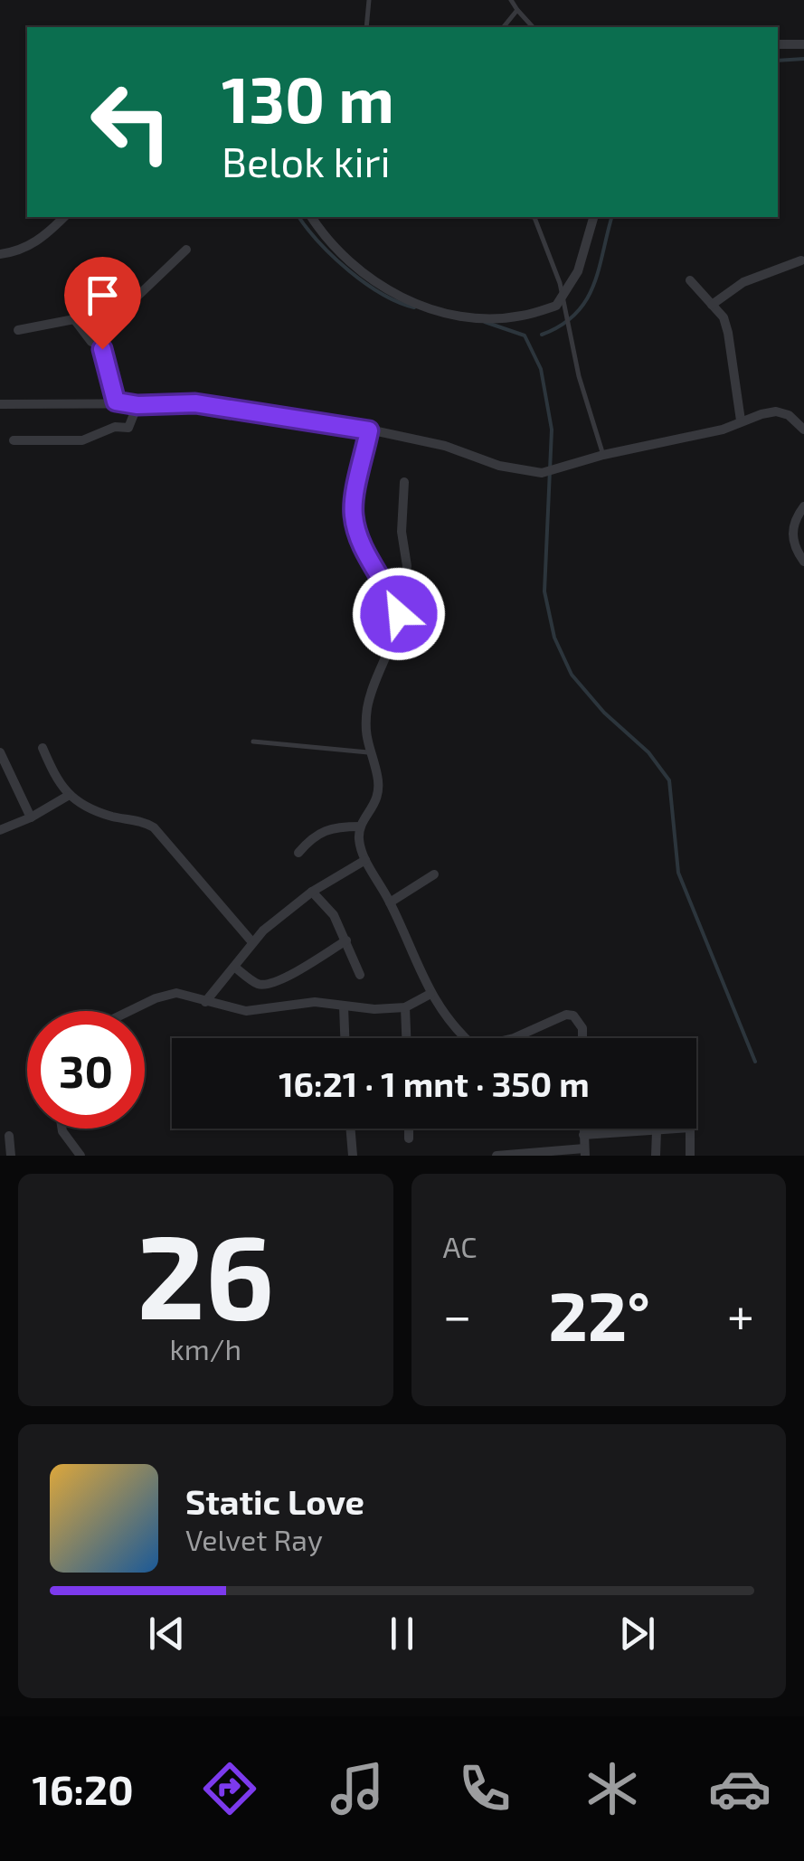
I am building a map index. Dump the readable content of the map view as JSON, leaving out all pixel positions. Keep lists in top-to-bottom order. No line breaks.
{"page":{"turn":["130 m","Belok kiri"],"limit":"30","trip":"16:21 · 1 mnt · 350 m","tile":[["26","km/h"],"AC"],"heat":["−","22°","+"],"song":["Static Love","Velvet Ray"],"tabs":"16:20"}}
